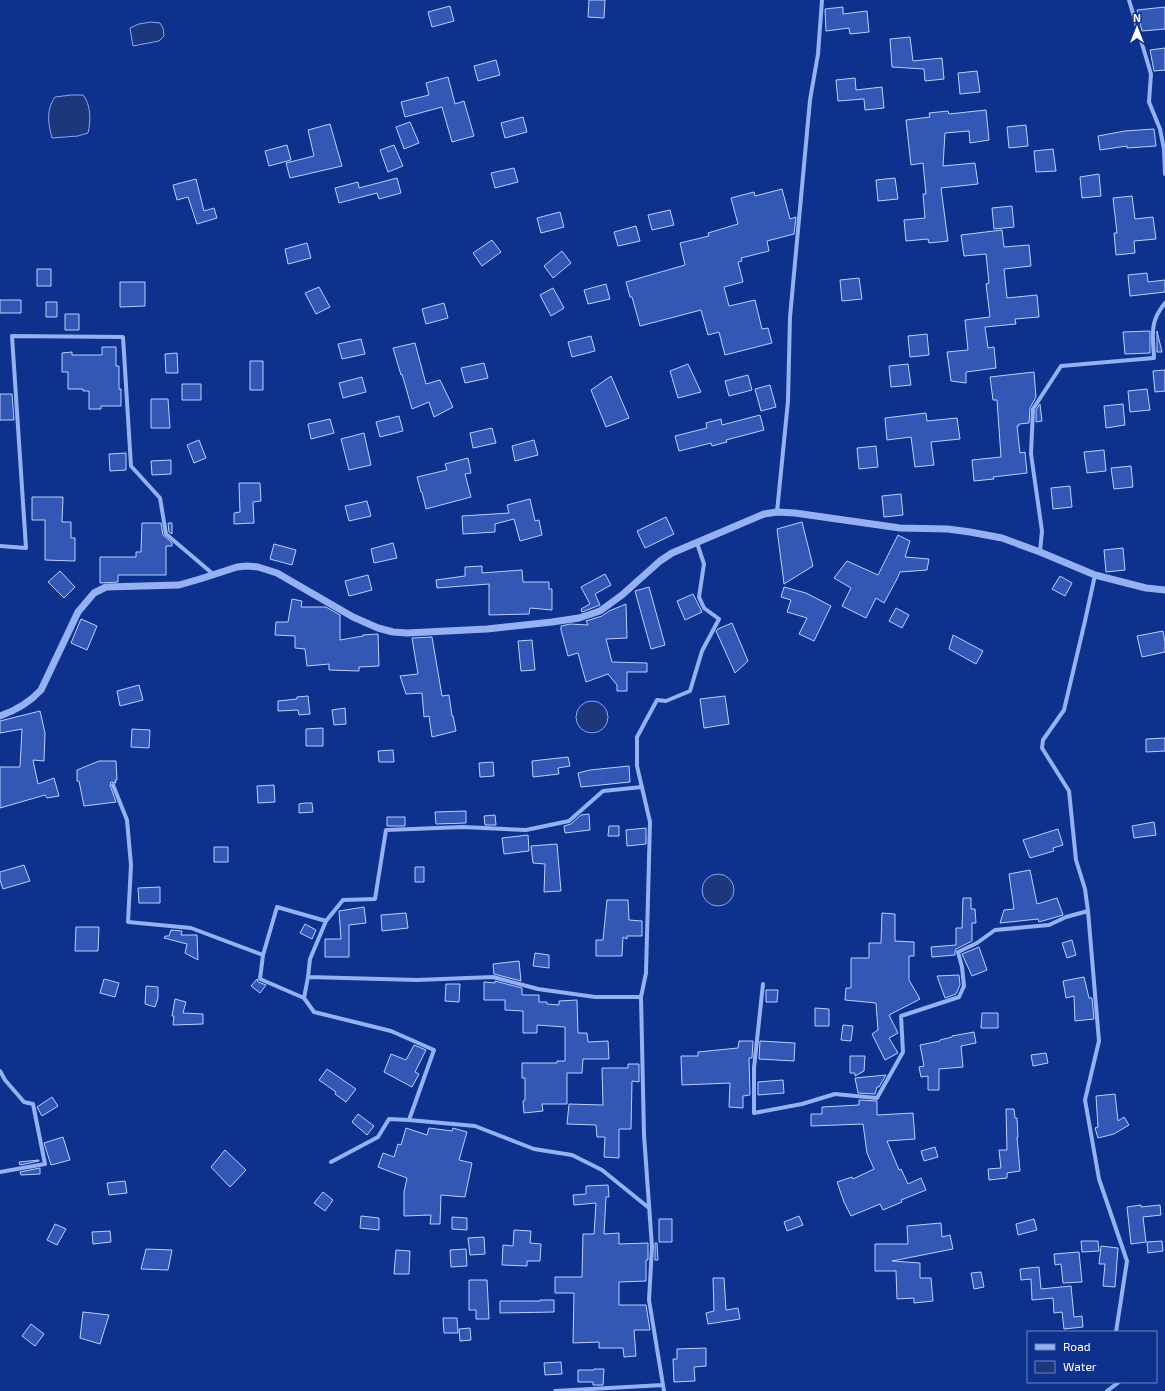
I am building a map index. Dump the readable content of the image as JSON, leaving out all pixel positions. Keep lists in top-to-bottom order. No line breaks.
{"legend":["Road","Water"],"north":"top"}
